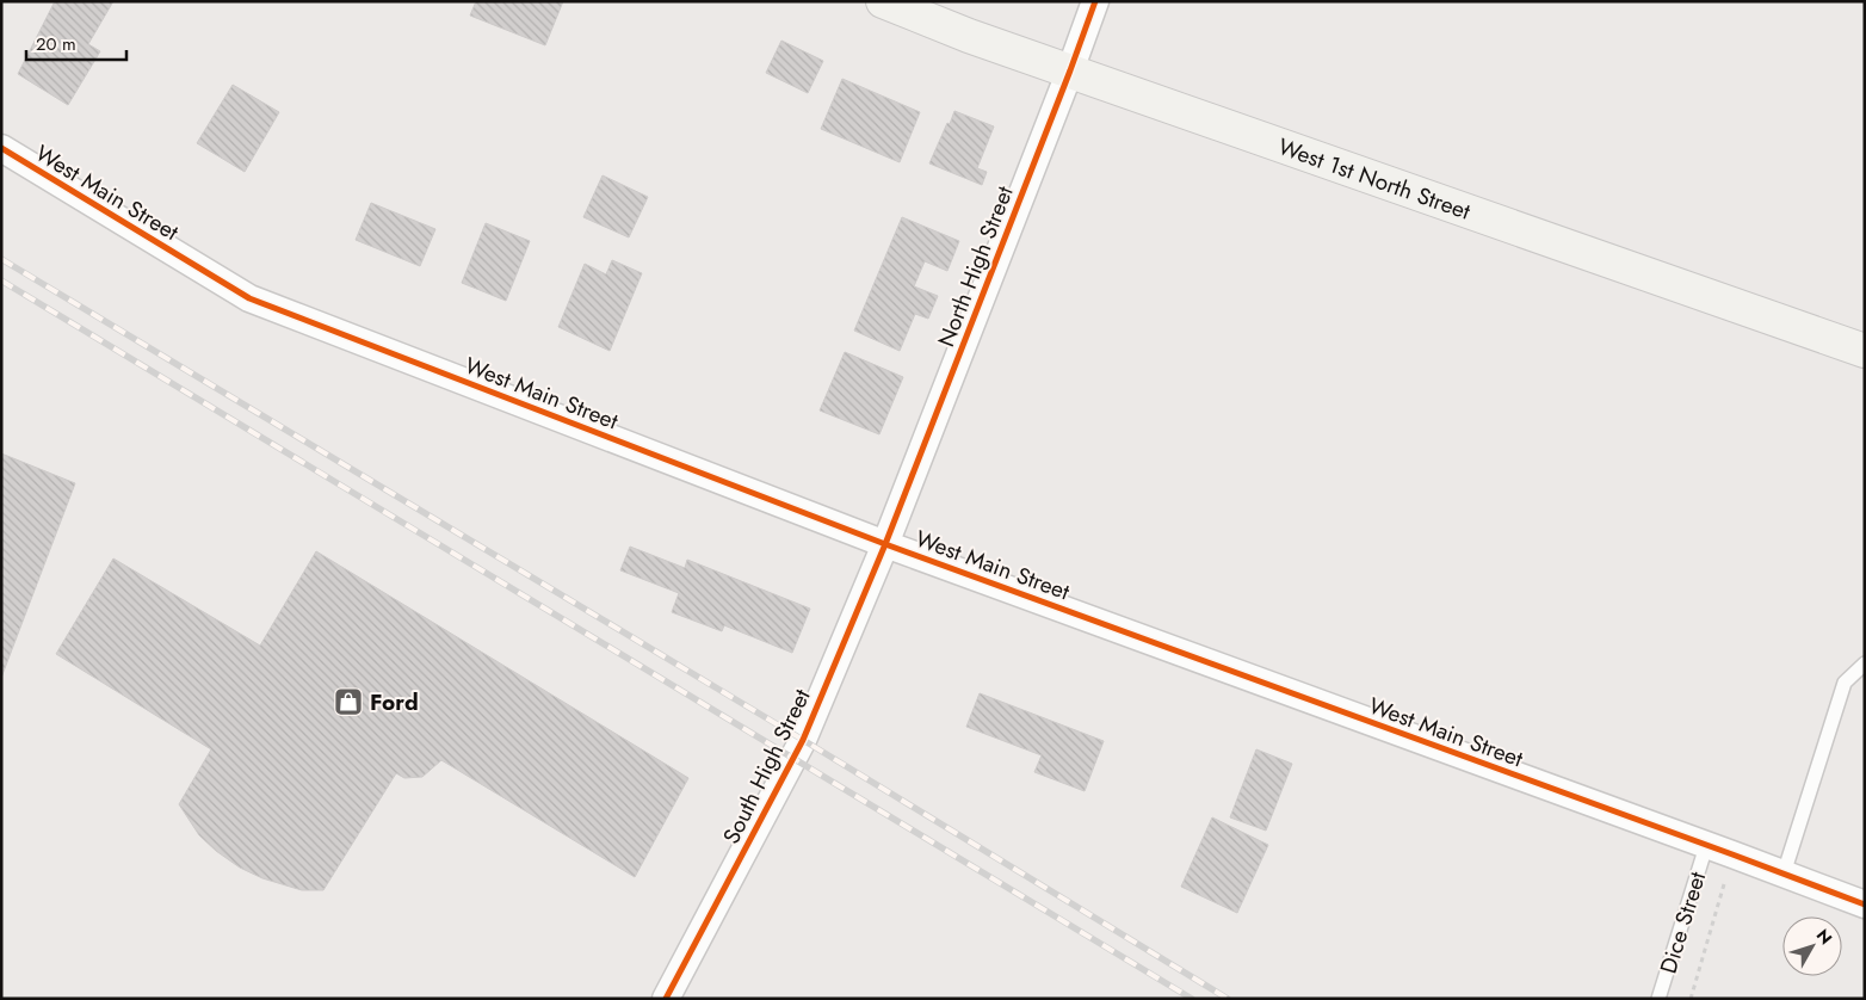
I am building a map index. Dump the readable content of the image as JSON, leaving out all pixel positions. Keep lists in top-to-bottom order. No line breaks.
{"streets":{"main road":["West 1st North Street"],"street":["West Main Street","North High Street","South High Street"],"lane":["Dice Street"]},"crossings":[["West 1st North Street","North High Street"],["West Main Street","North High Street"],["West Main Street","South High Street"],["West Main Street","Dice Street"],["North High Street","South High Street"]],"places":{"shop":["Ford"]},"scale_bar":"20 m","north":"top right"}
